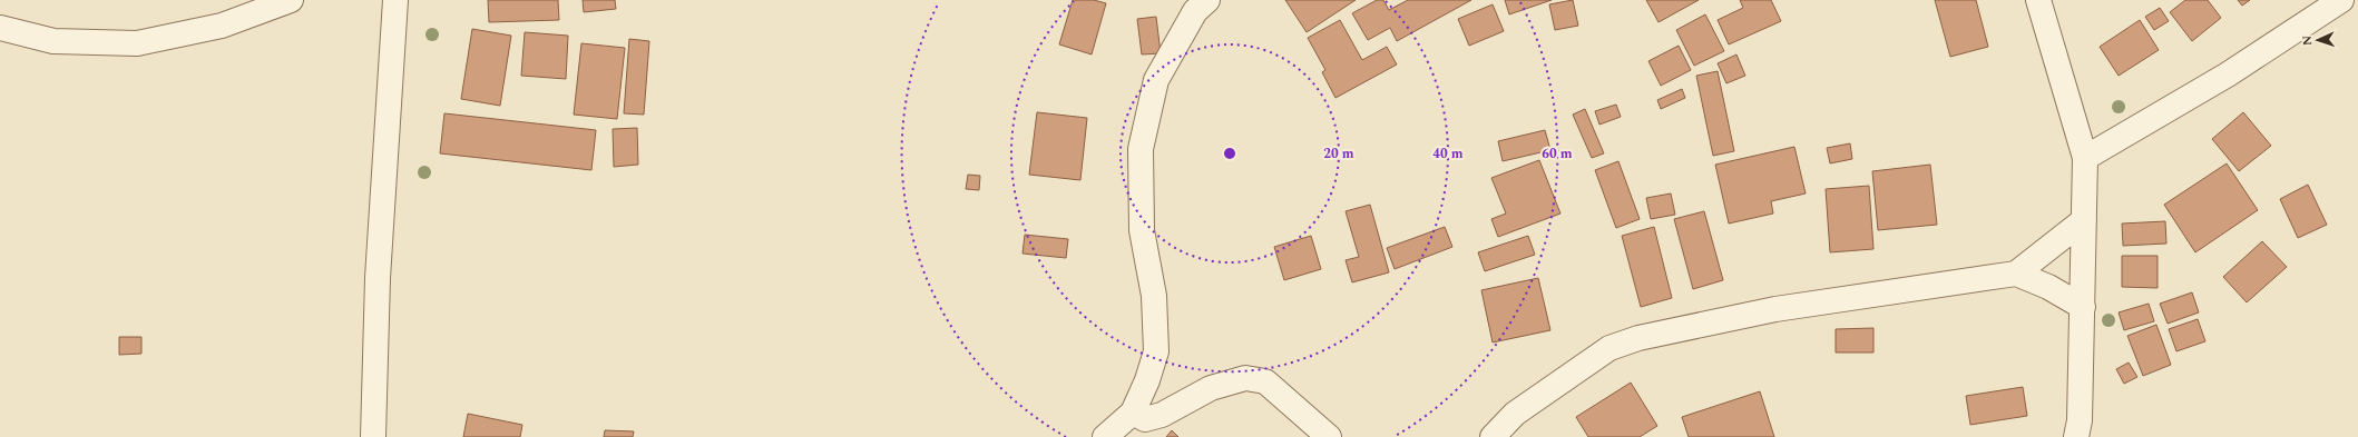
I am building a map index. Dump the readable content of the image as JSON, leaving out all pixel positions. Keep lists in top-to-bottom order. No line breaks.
{"north":"left","rings":["20 m","40 m","60 m"]}
